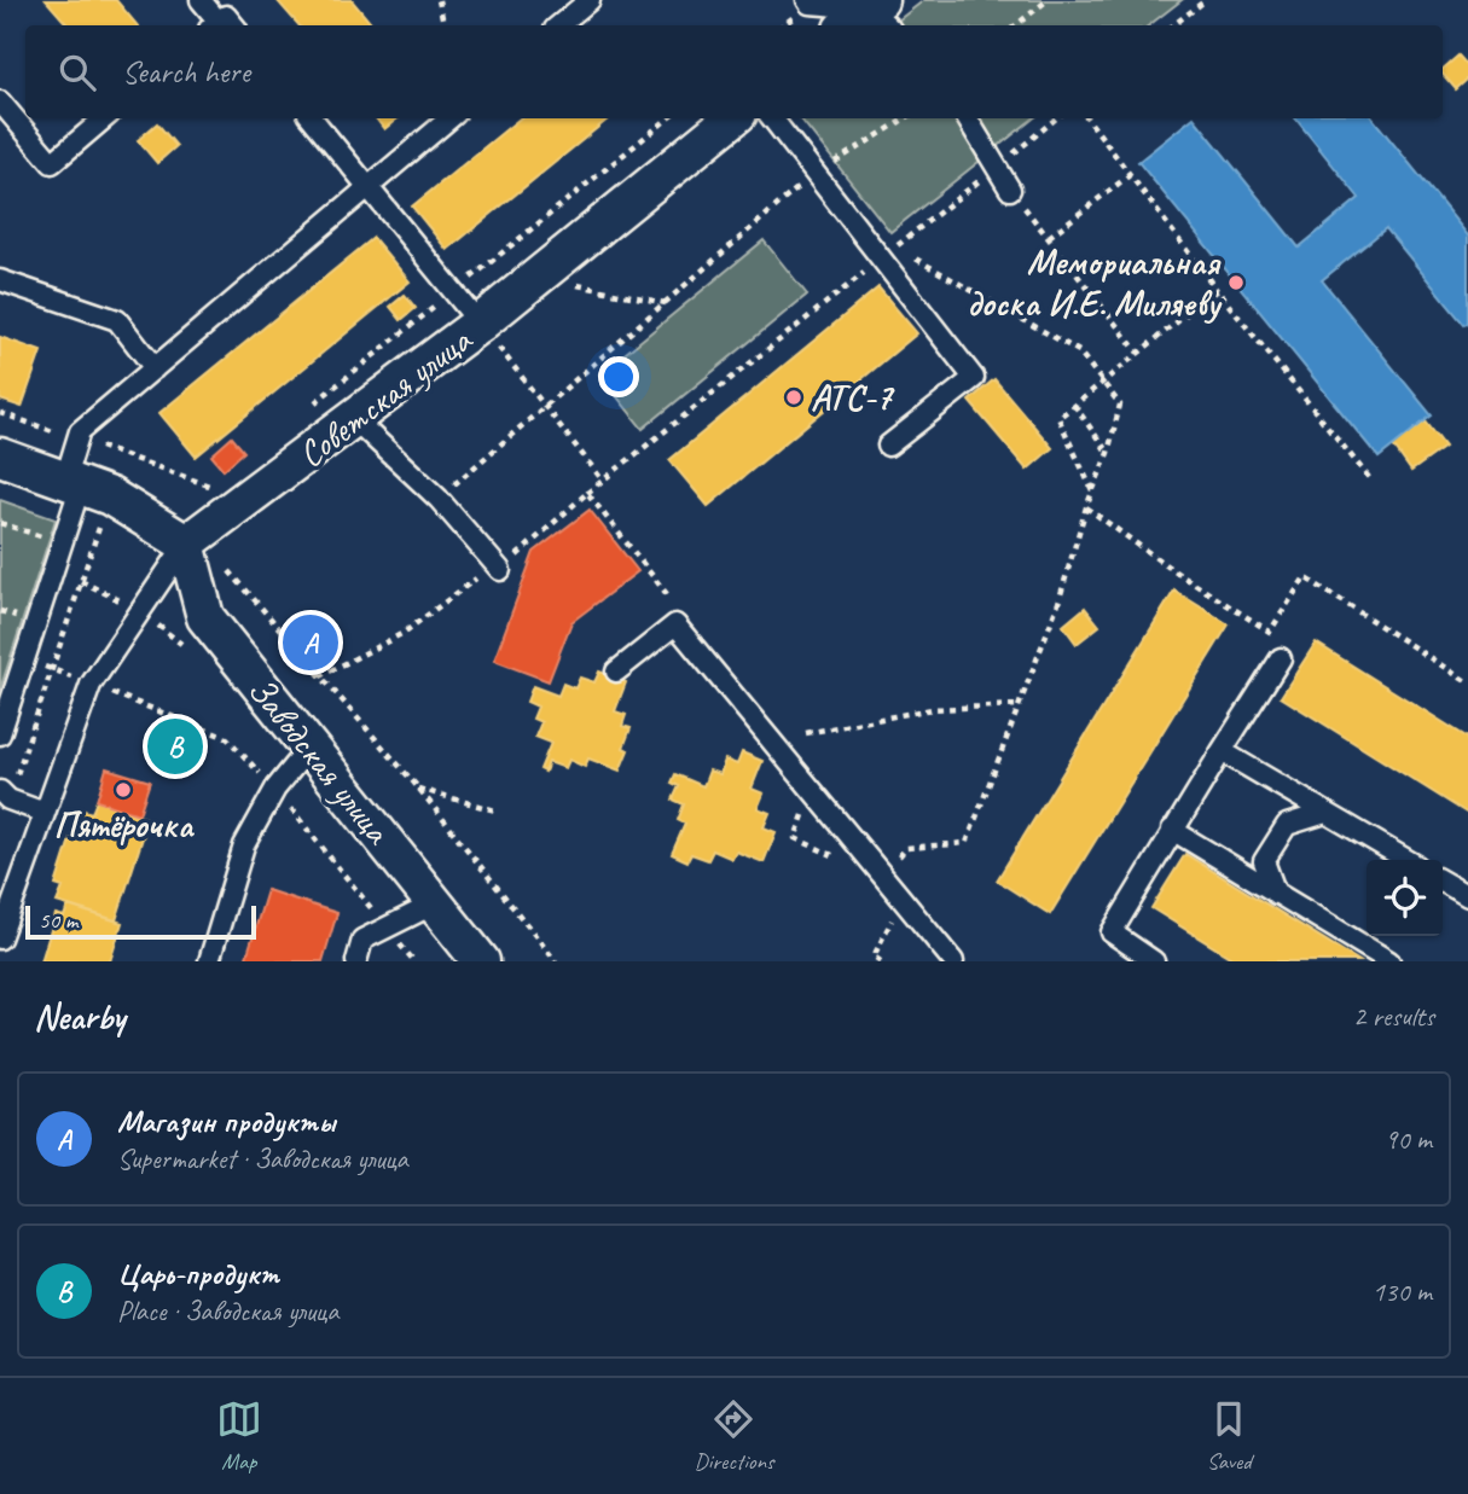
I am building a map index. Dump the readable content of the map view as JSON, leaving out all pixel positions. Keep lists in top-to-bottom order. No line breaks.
{"streets":{"street":["Советская улица","Заводская улица"]},"crossings":[["Советская улица","Заводская улица"]],"places":["Мемориальная доска И.Е. Миляеву","АТС-7","Пятёрочка"],"scale_bar":"50 m","page":{"search":"Search here","pins":["A","B"],"scale":"50 m","heading":["Nearby","2 results"],"list":[{"mark":"A","name":"Магазин продукты","note":"Supermarket · Заводская улица","value":"90 m"},{"mark":"B","name":"Царь-продукт","note":"Place · Заводская улица","value":"130 m"}],"nav":["Map","Directions","Saved"]}}
